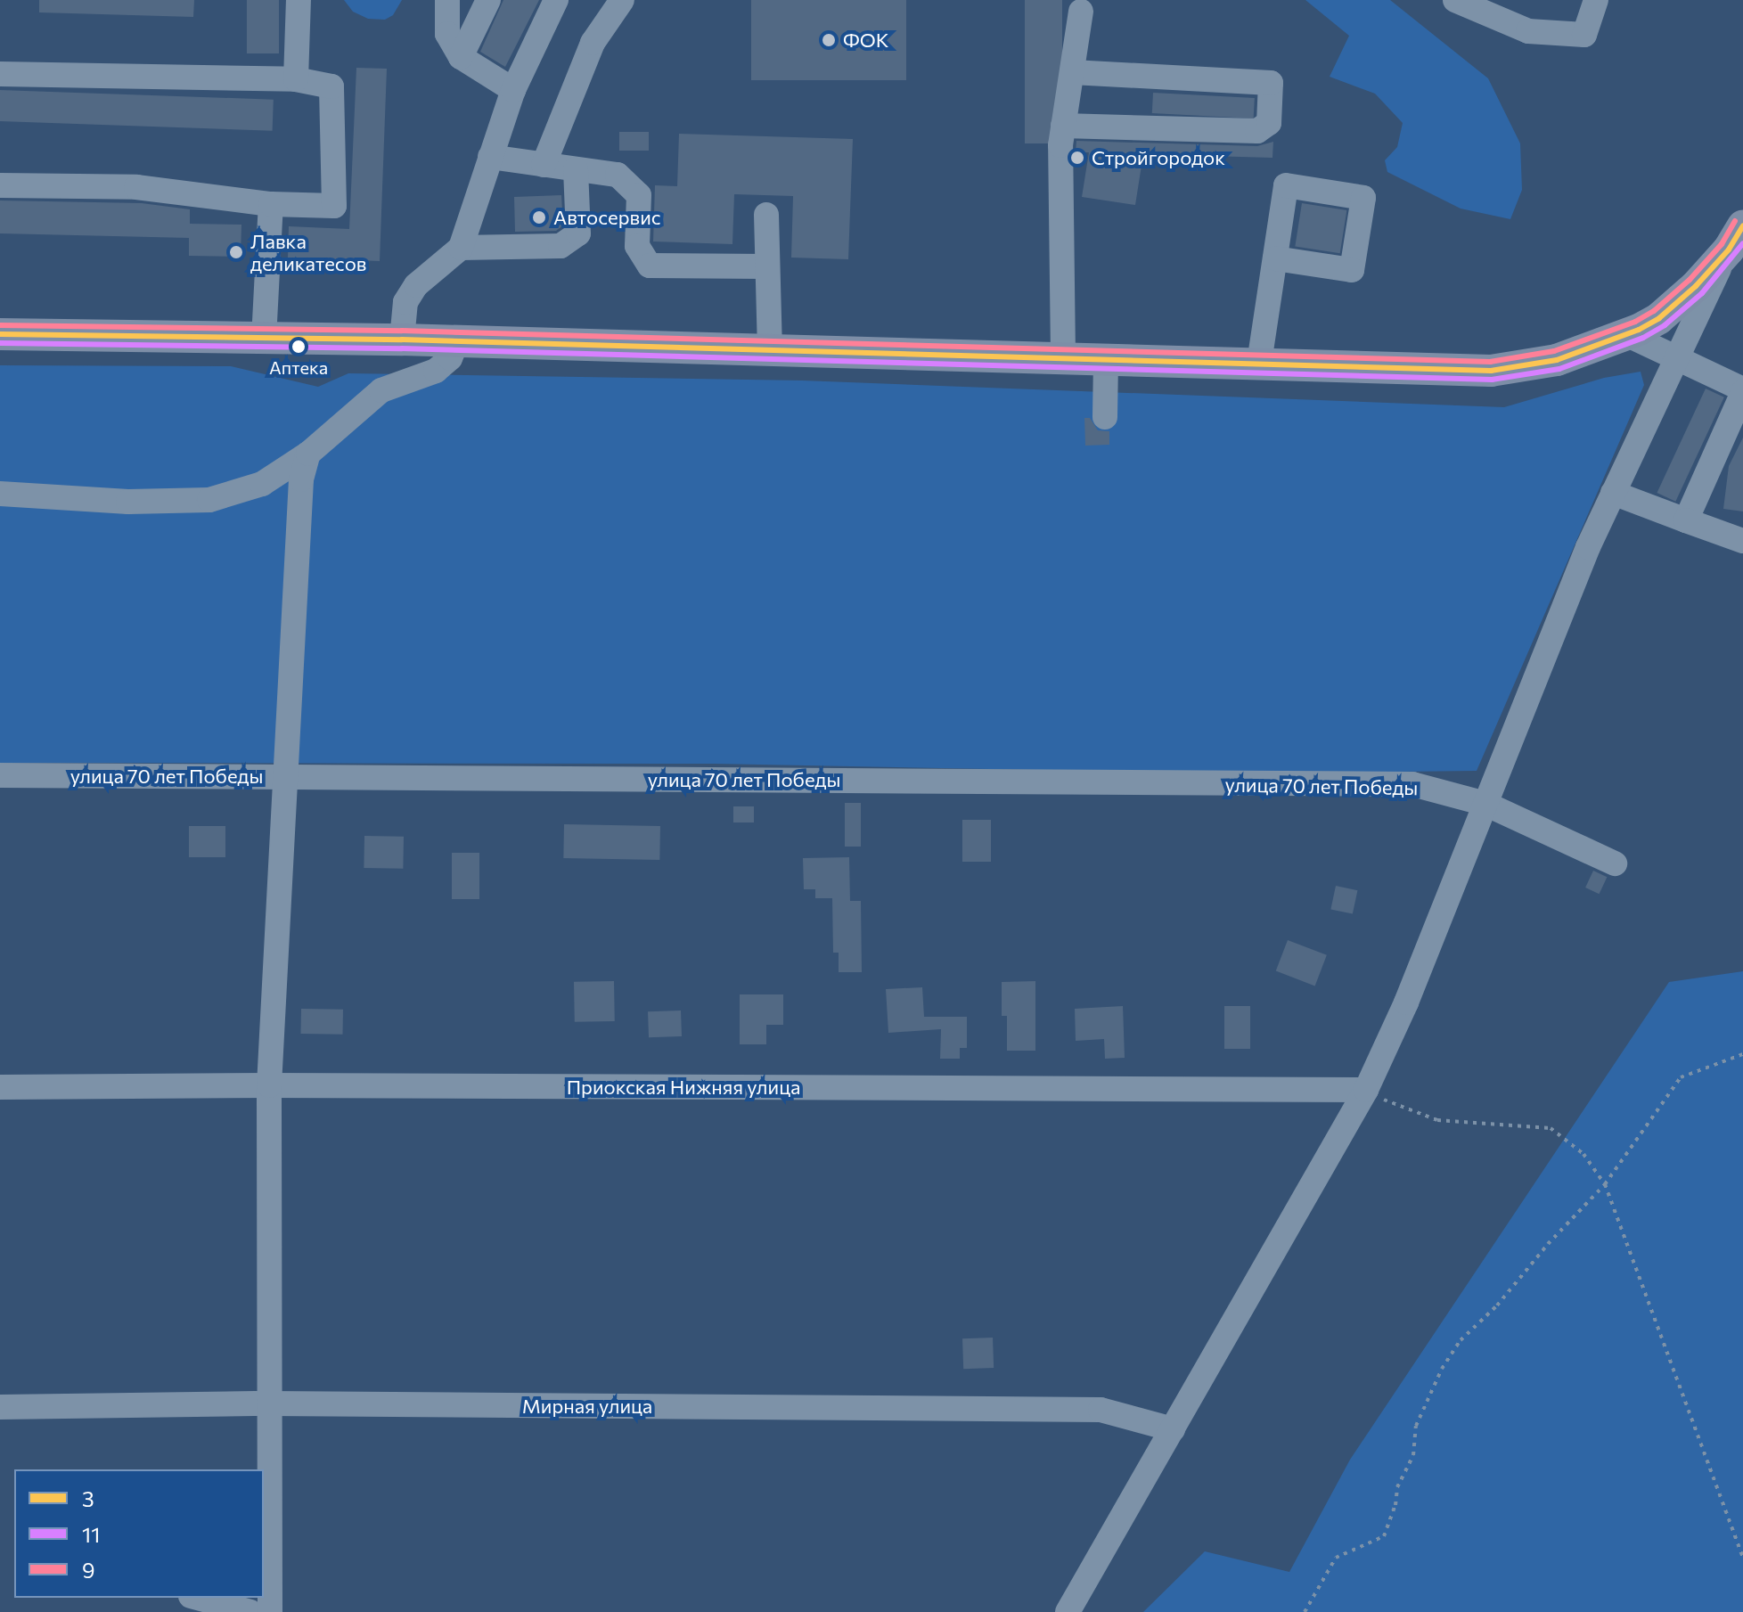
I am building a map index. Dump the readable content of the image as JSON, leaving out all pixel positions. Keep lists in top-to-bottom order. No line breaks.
{"streets":{"street":["улица 70 лет Победы","Приокская Нижняя улица","Мирная улица"]},"places":["ФОК","Стройгородок","Автосервис","Лавка деликатесов","Аптека"],"lines":["transit line 9","transit line 3","transit line 11"],"legend":["3","11","9"]}
